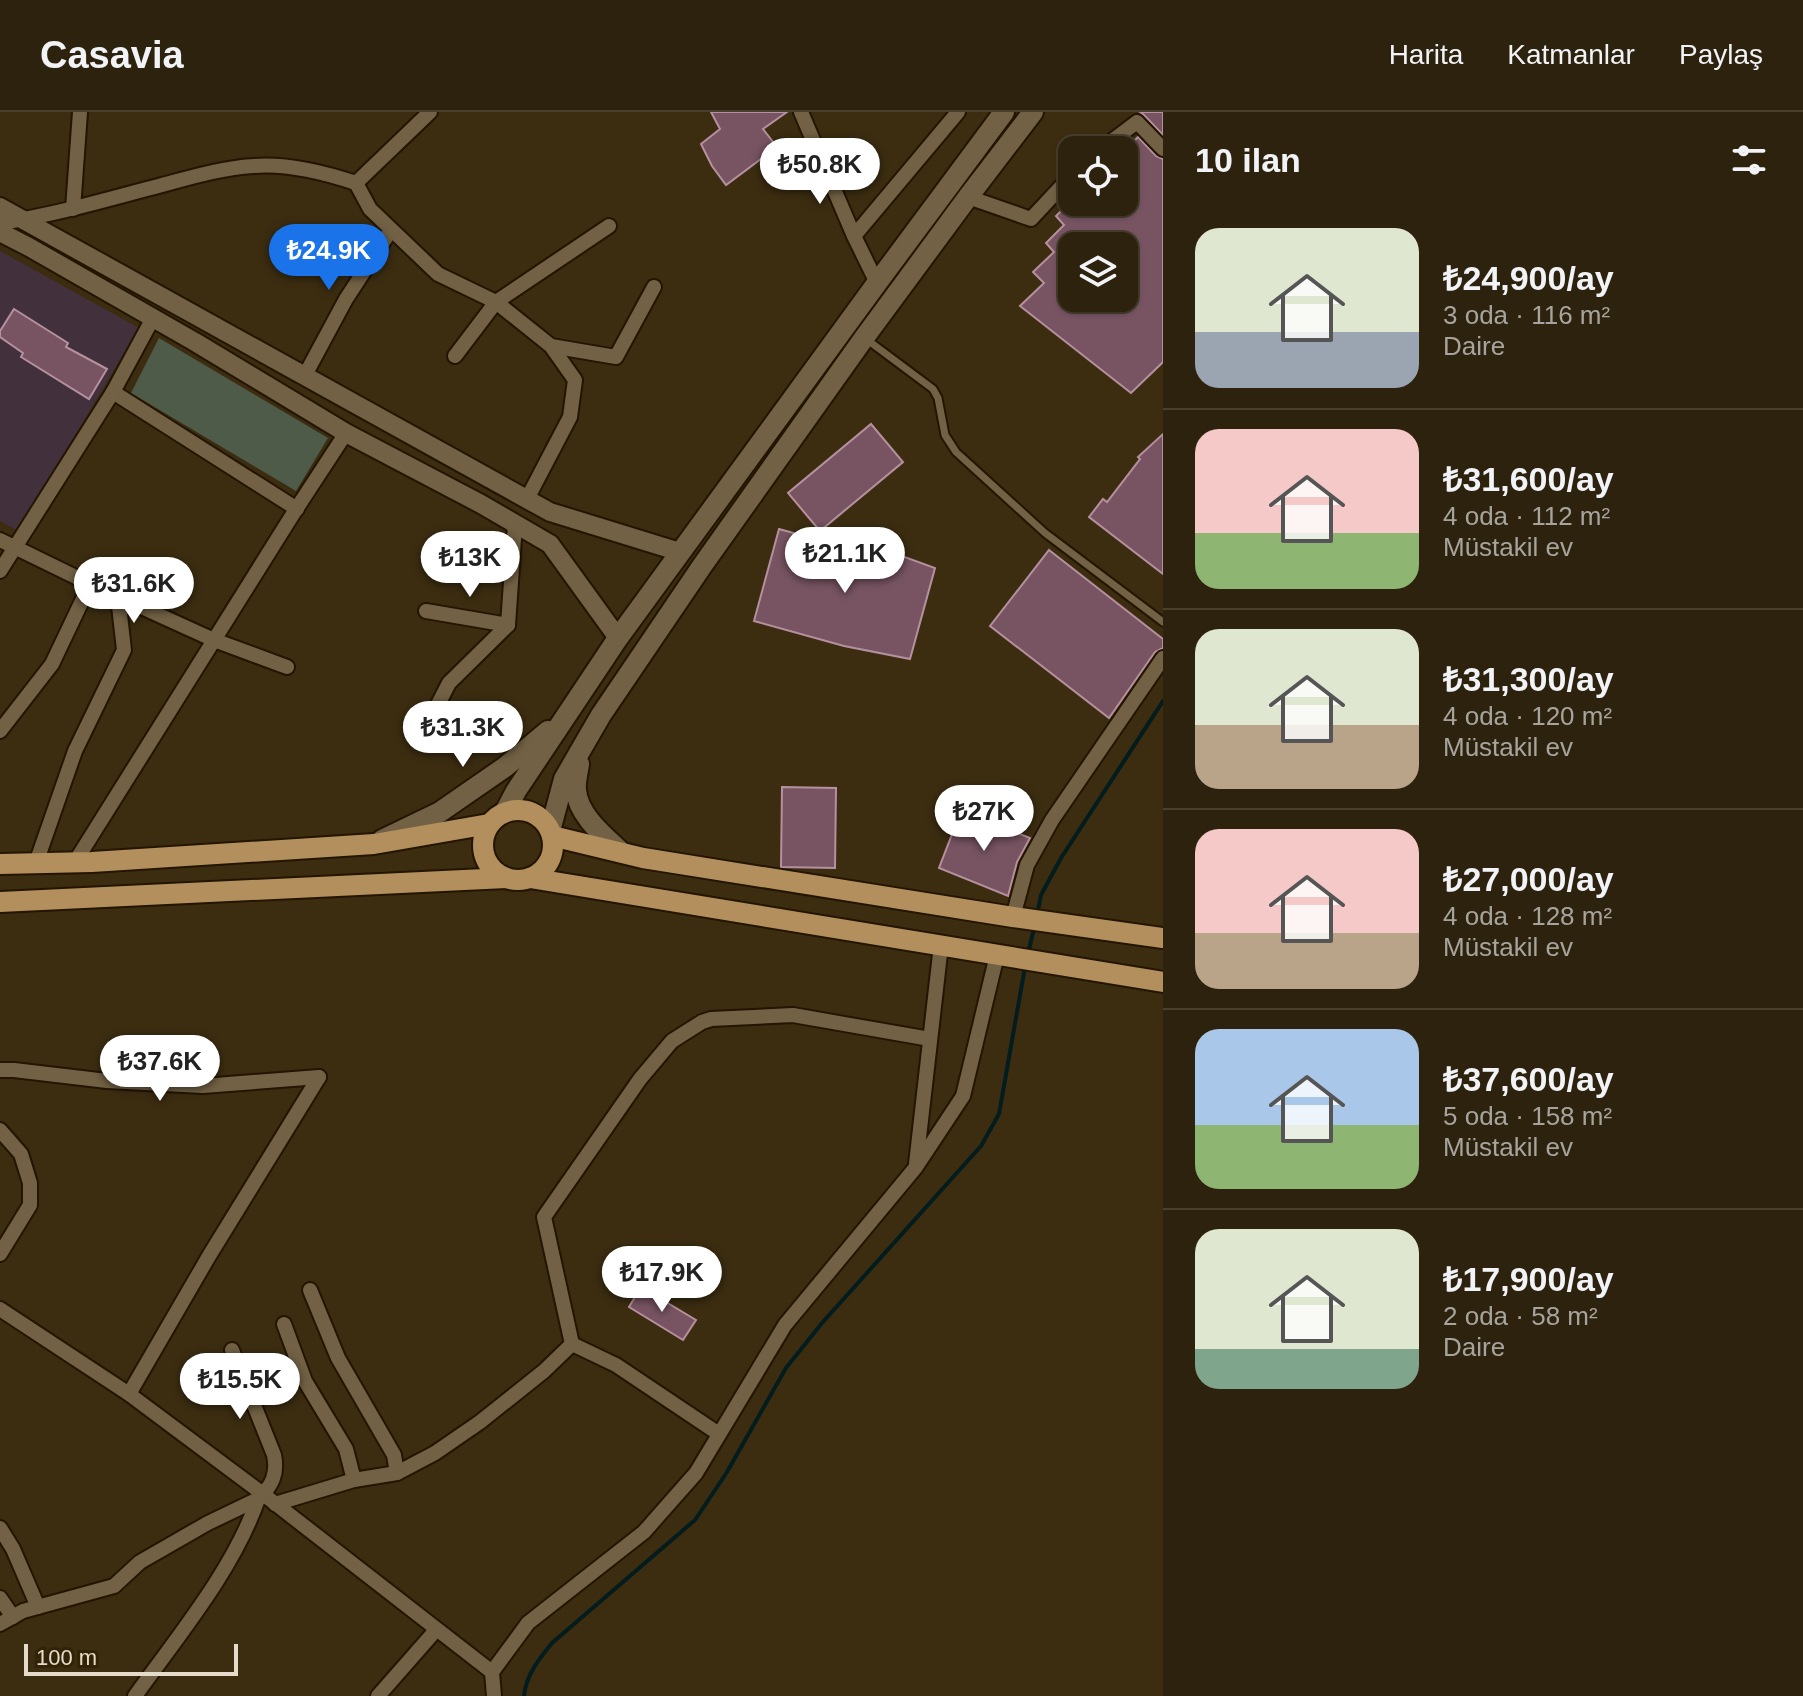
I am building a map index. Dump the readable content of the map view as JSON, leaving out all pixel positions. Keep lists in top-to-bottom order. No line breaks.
{"scale_bar":"100 m","page":{"header":"Casavia","nav":["Harita","Katmanlar","Paylaş"],"heading":"10 ilan","price":["₺50.8K","₺24.9K","₺21.1K","₺13K","₺31.6K","₺31.3K","₺27K","₺37.6K","₺17.9K","₺15.5K"],"list":[{"name":"₺24,900/ay","note":"3 oda · 116 m² · Daire"},{"name":"₺31,600/ay","note":"4 oda · 112 m² · Müstakil ev"},{"name":"₺31,300/ay","note":"4 oda · 120 m² · Müstakil ev"},{"name":"₺27,000/ay","note":"4 oda · 128 m² · Müstakil ev"},{"name":"₺37,600/ay","note":"5 oda · 158 m² · Müstakil ev"},{"name":"₺17,900/ay","note":"2 oda · 58 m² · Daire"}],"scale":"100 m"}}
